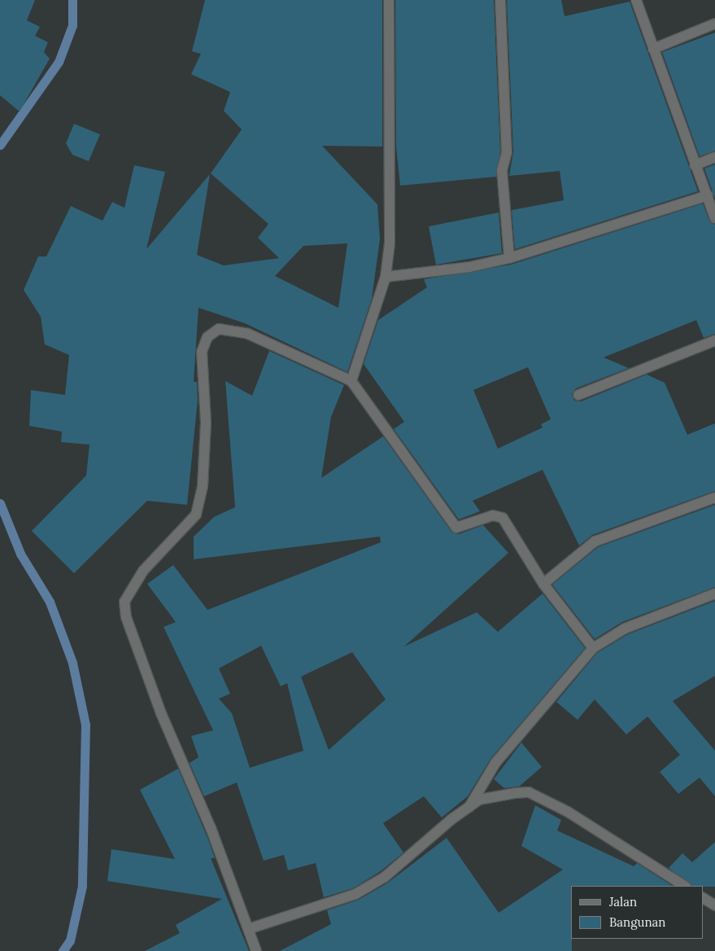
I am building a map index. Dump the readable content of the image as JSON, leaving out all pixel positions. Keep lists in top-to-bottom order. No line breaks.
{"legend":["Jalan","Bangunan"]}
